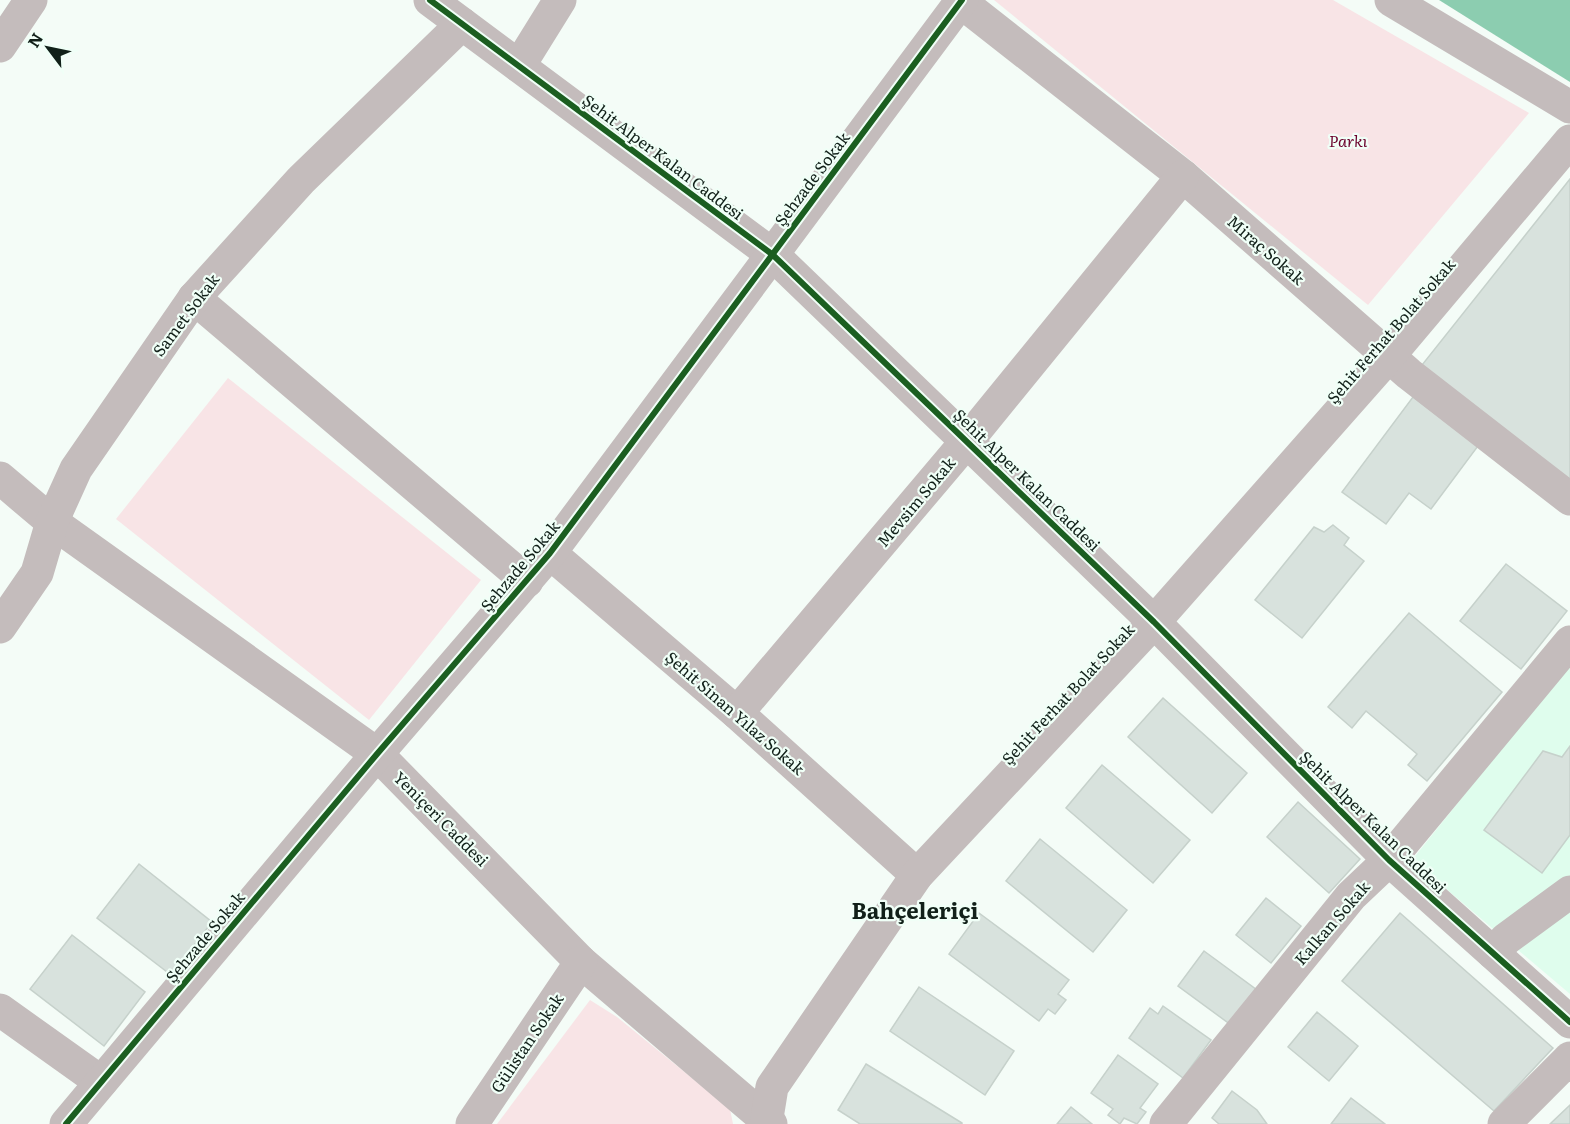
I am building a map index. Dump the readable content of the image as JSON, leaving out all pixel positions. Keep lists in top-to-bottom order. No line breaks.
{"streets":{"street":["Şehit Alper Kalan Caddesi","Şehzade Sokak","Miraç Sokak","Samet Sokak","Şehit Ferhat Bolat Sokak","Mevsim Sokak","Şehit Sinan Yılaz Sokak","Yeniçeri Caddesi","Kalkan Sokak","Gülistan Sokak"]},"crossings":[["Şehit Alper Kalan Caddesi","Şehzade Sokak"],["Şehit Alper Kalan Caddesi","Samet Sokak"],["Şehit Alper Kalan Caddesi","Şehit Ferhat Bolat Sokak"],["Şehit Alper Kalan Caddesi","Mevsim Sokak"],["Şehit Alper Kalan Caddesi","Kalkan Sokak"],["Şehzade Sokak","Miraç Sokak"],["Şehzade Sokak","Şehit Sinan Yılaz Sokak"],["Şehzade Sokak","Yeniçeri Caddesi"],["Miraç Sokak","Şehit Ferhat Bolat Sokak"],["Miraç Sokak","Mevsim Sokak"],["Samet Sokak","Yeniçeri Caddesi"],["Şehit Ferhat Bolat Sokak","Şehit Sinan Yılaz Sokak"],["Şehit Ferhat Bolat Sokak","Yeniçeri Caddesi"],["Mevsim Sokak","Şehit Sinan Yılaz Sokak"],["Yeniçeri Caddesi","Gülistan Sokak"]],"districts":["Bahçeleriçi"],"parks":["Parkı"],"north":"top left"}
